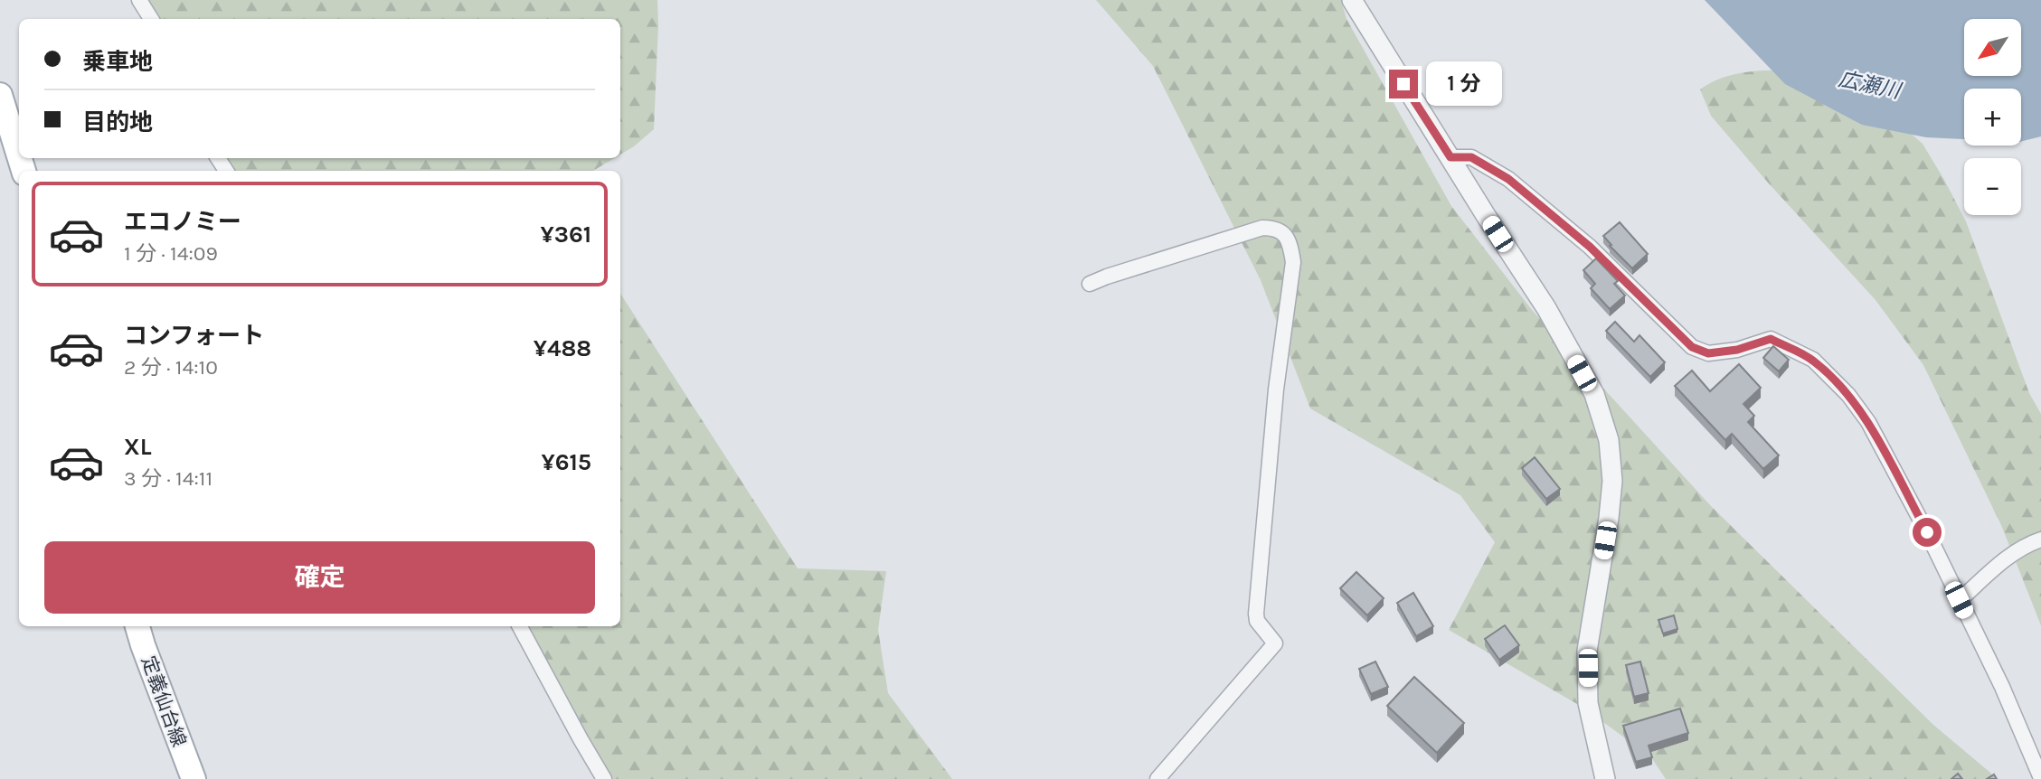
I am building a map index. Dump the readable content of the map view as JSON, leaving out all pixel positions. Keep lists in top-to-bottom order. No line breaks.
{"streets":{"main road":["定義仙台線"]},"water":["広瀬川"],"north":"bottom left","page":{"map_buttons":["+","−"],"banner":["乗車地","目的地"],"bubble":"1 分","list":[{"name":"エコノミー","note":"1 分 · 14:09","value":"¥361"},{"name":"コンフォート","note":"2 分 · 14:10","value":"¥488"},{"name":"XL","note":"3 分 · 14:11","value":"¥615"}],"buttons":"確定"}}
